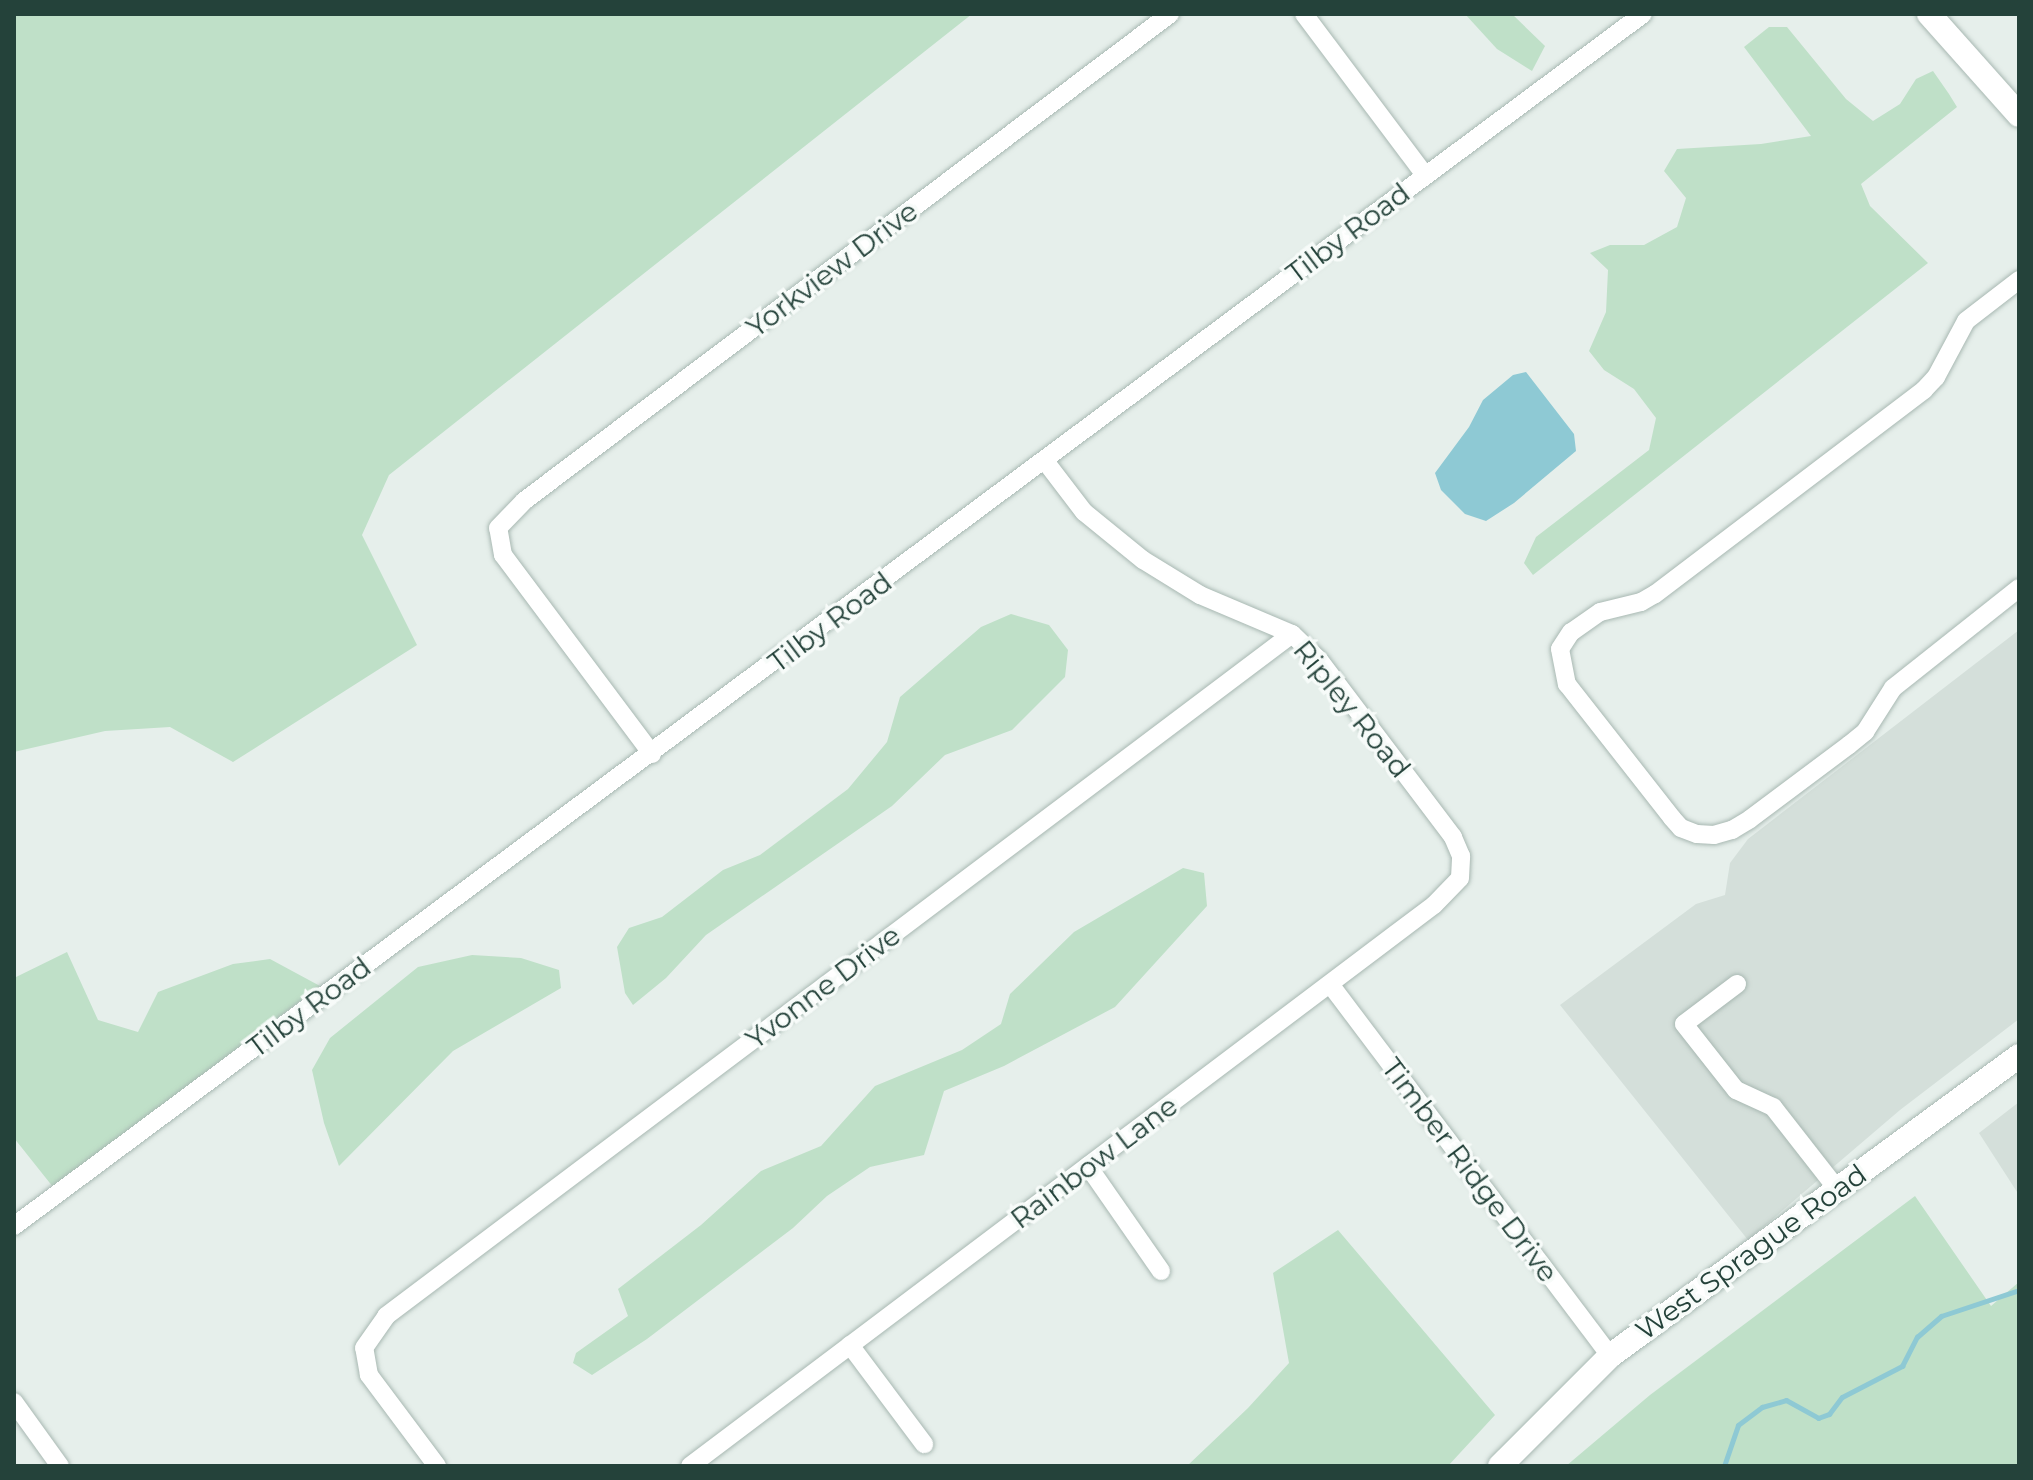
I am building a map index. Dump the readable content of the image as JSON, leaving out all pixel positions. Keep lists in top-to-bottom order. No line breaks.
{"streets":{"street":["Tilby Road","Yorkview Drive","Ripley Road","Yvonne Drive","Rainbow Lane","Timber Ridge Drive","West Sprague Road"]},"crossings":[["Tilby Road","Yorkview Drive"],["Tilby Road","Ripley Road"],["Ripley Road","Yvonne Drive"],["Ripley Road","Rainbow Lane"],["Rainbow Lane","Timber Ridge Drive"],["Timber Ridge Drive","West Sprague Road"]]}
